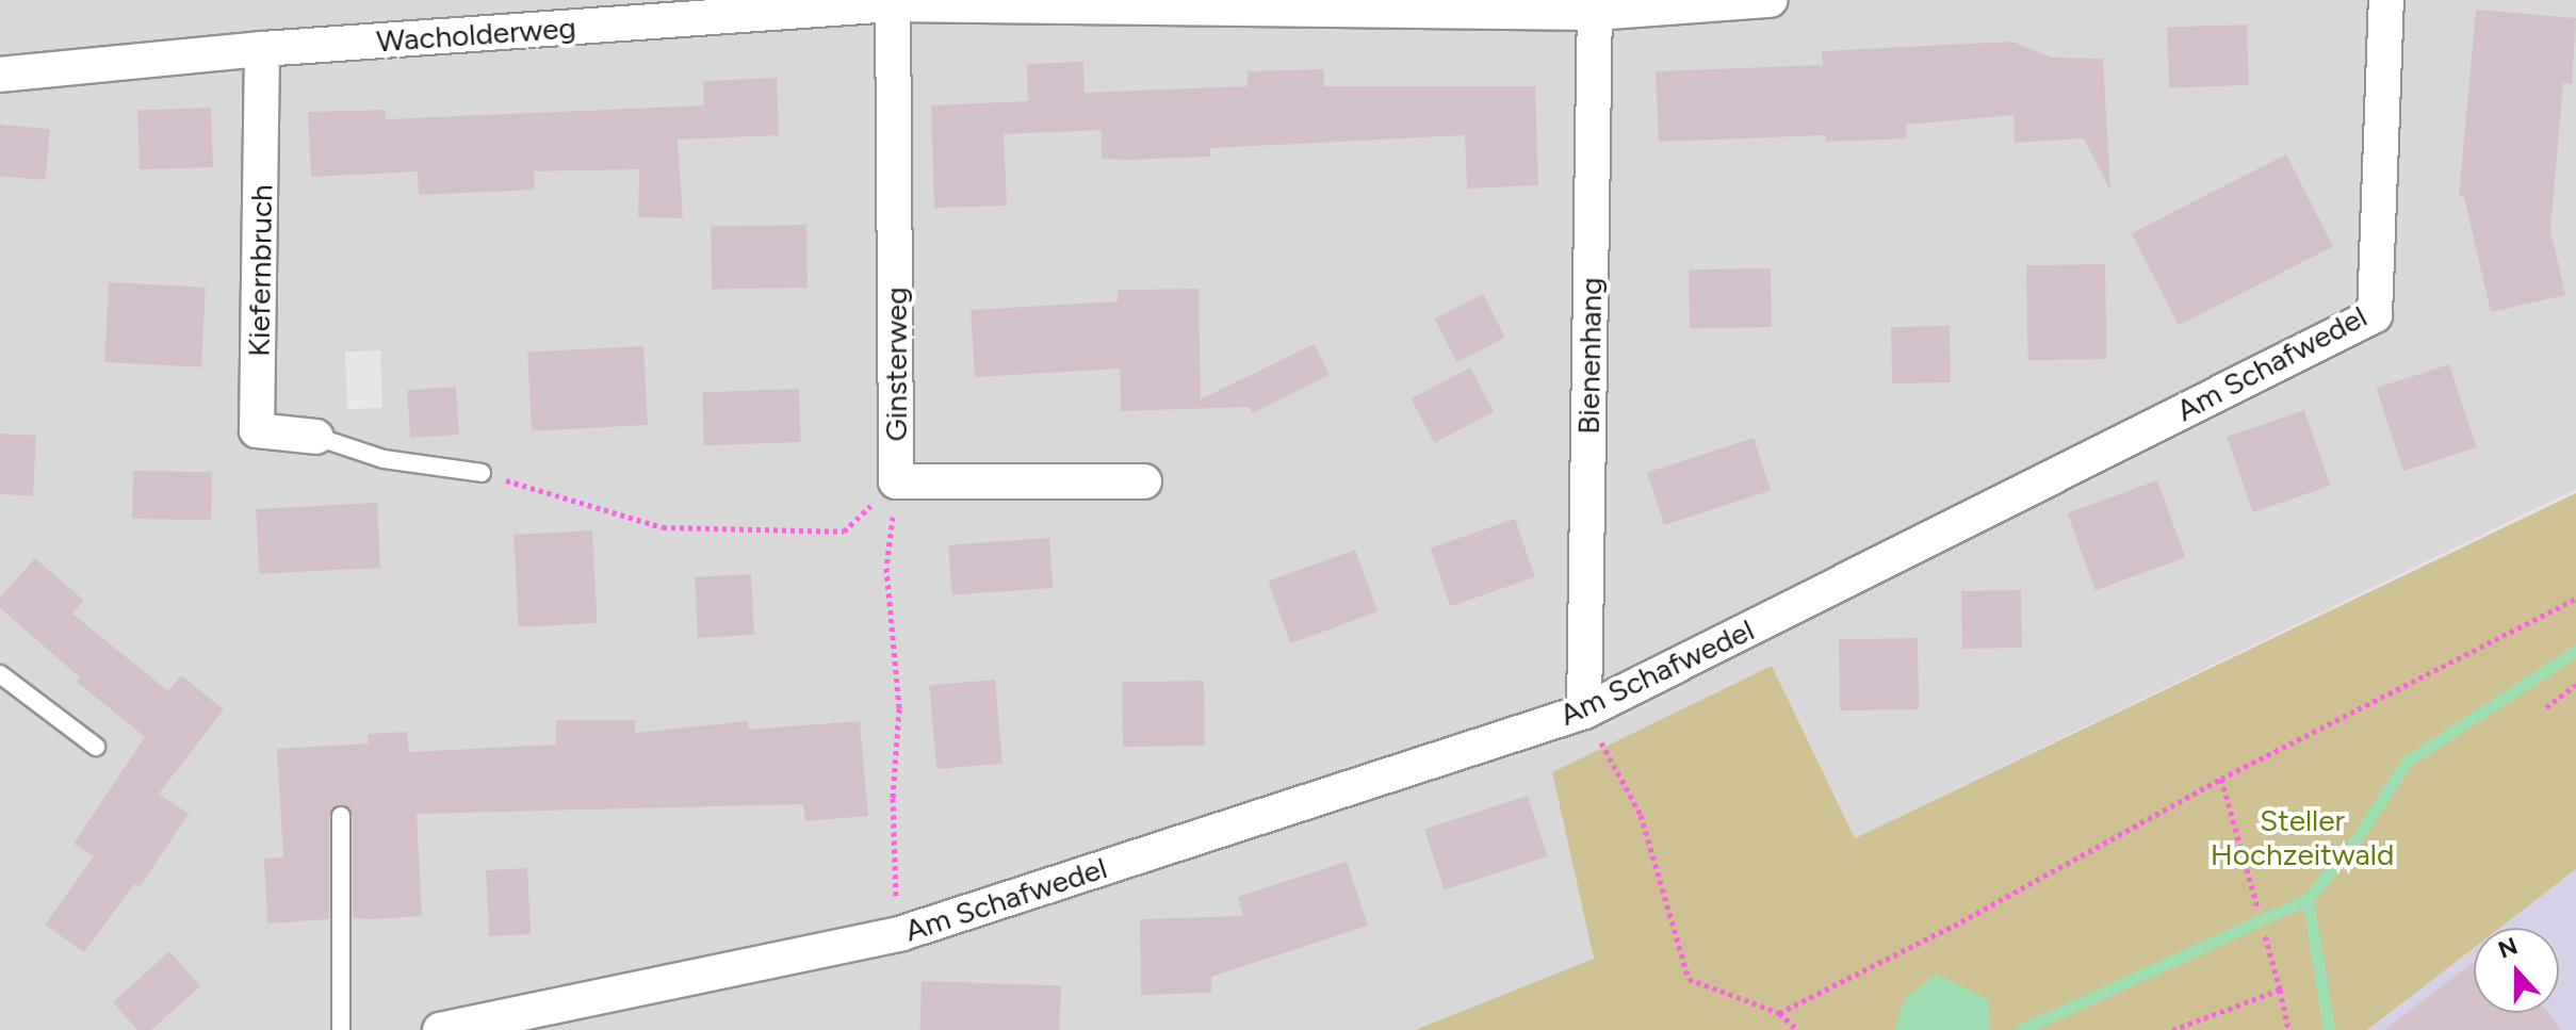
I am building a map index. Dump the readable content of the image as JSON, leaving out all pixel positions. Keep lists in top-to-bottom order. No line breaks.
{"streets":{"street":["Wacholderweg","Kiefernbruch","Bienenhang","Am Schafwedel","Ginsterweg"]},"crossings":[["Wacholderweg","Kiefernbruch"],["Wacholderweg","Bienenhang"],["Wacholderweg","Ginsterweg"],["Bienenhang","Am Schafwedel"]],"parks":["Steller Hochzeitwald"],"north":"top"}
